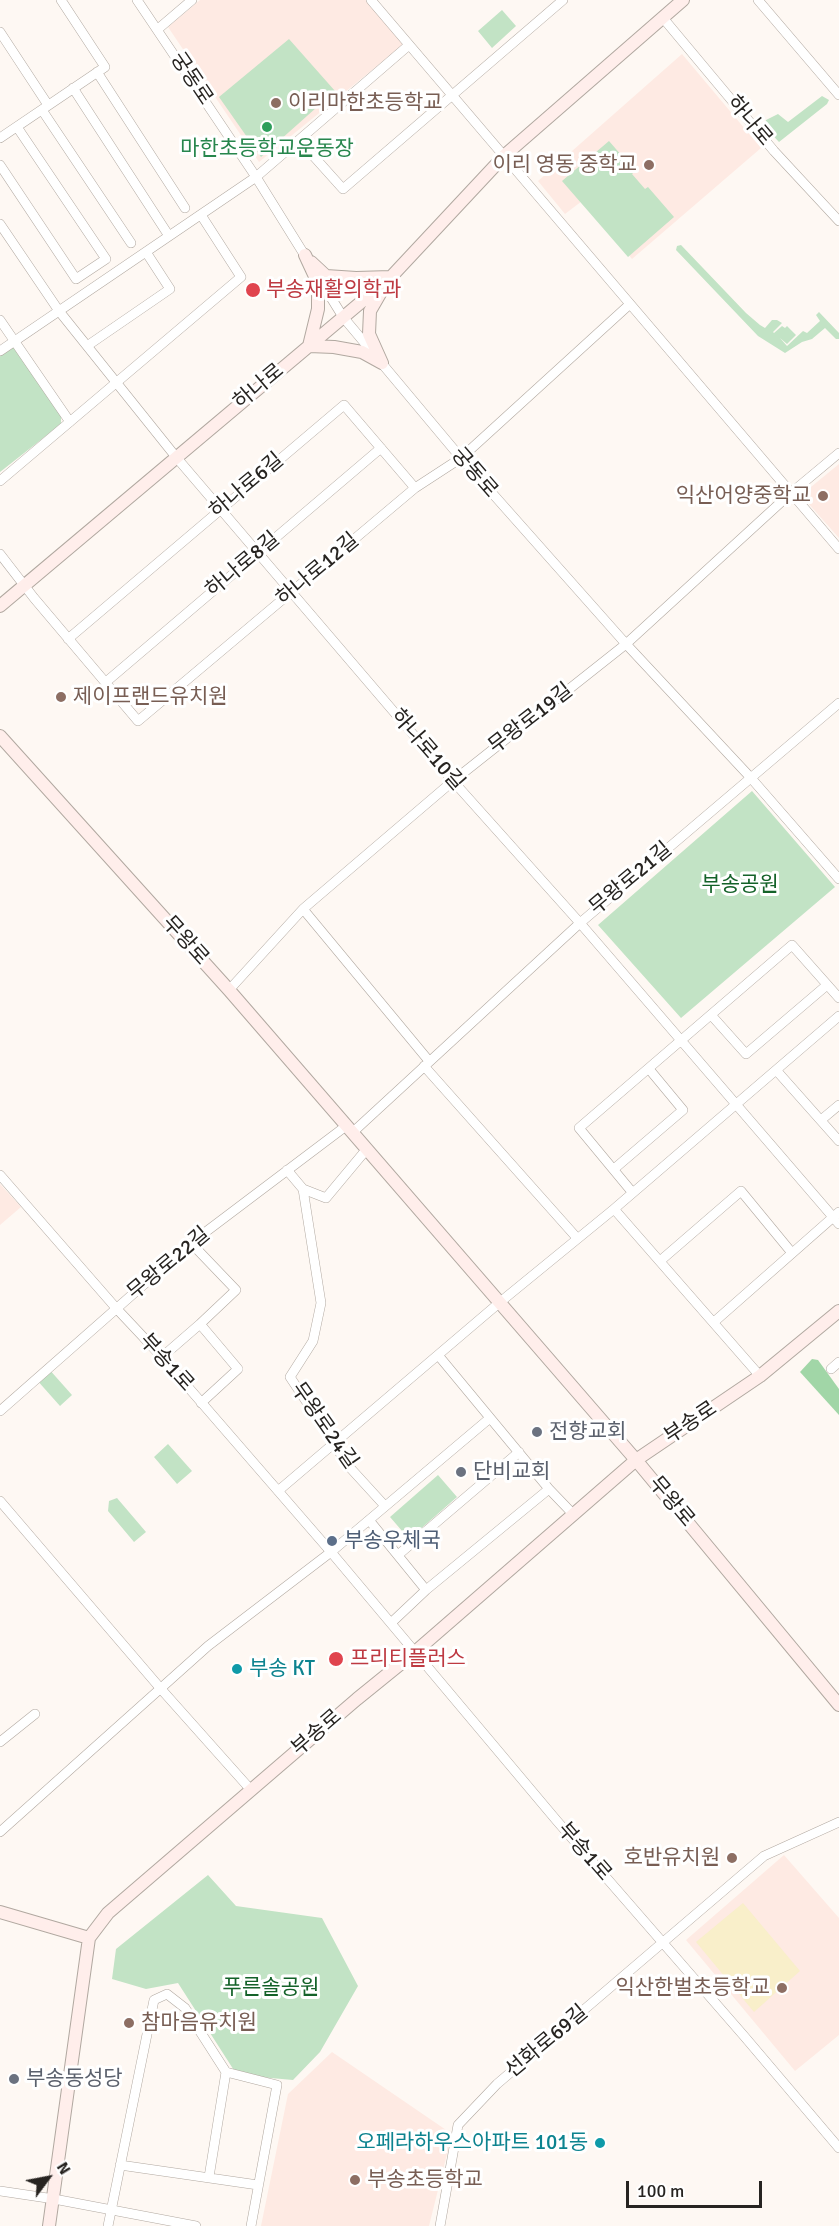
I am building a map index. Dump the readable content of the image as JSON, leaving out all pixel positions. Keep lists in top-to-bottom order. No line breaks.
{"streets":{"street":["궁동로","하나로","하나로6길","하나로8길","하나로12길","무왕로19길","하나로10길","무왕로21길","무왕로","무왕로22길","부송1로","부송로","무왕로24길","선화로69길"]},"crossings":[["궁동로","하나로"],["궁동로","하나로12길"],["궁동로","무왕로19길"],["궁동로","무왕로21길"],["하나로","하나로12길"],["하나로","하나로10길"],["하나로6길","하나로8길"],["하나로6길","하나로12길"],["하나로6길","하나로10길"],["하나로8길","하나로12길"],["하나로8길","하나로10길"],["하나로12길","하나로10길"],["무왕로19길","하나로10길"],["무왕로19길","무왕로"],["하나로10길","무왕로21길"],["무왕로21길","무왕로"],["무왕로21길","무왕로22길"],["무왕로","무왕로22길"],["무왕로","부송로"],["무왕로22길","부송1로"],["부송1로","부송로"],["부송1로","선화로69길"]],"parks":["부송공원","푸른솔공원"],"places":["이리마한초등학교","마한초등학교운동장","이리 영동 중학교","부송재활의학과","익산어양중학교","제이프랜드유치원","전향교회","단비교회","부송우체국","프리티플러스","부송 KT","호반유치원","익산한벌초등학교","참마음유치원","부송동성당","오페라하우스아파트 101동","부송초등학교"],"scale_bar":"100 m","north":"top right"}
